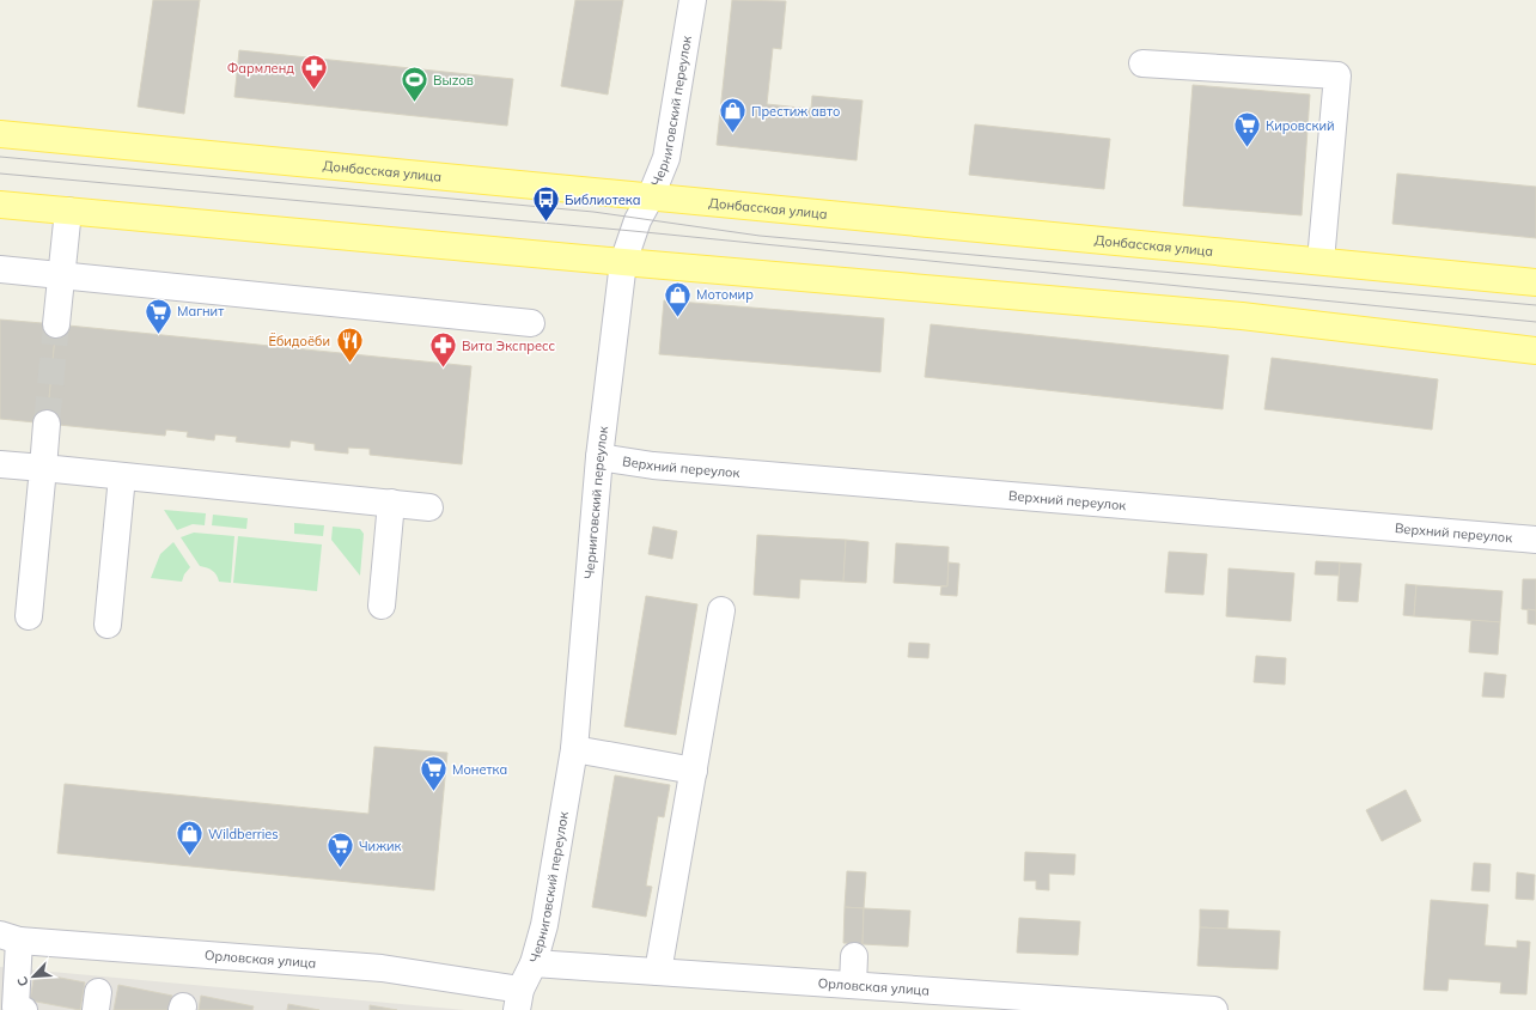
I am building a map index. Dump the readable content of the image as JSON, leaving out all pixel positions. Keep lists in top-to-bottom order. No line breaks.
{"streets":{"main road":["Донбасская улица"],"street":["Черниговский переулок","Верхний переулок","Орловская улица"]},"crossings":[["Черниговский переулок","Донбасская улица"],["Черниговский переулок","Верхний переулок"],["Черниговский переулок","Орловская улица"]],"places":{"pharmacy":["Фармленд","Вита Экспресс"],"sports":["Выzов"],"shop":["Престиж авто","Мотомир","Wildberries"],"supermarket":["Кировский","Магнит","Монетка","Чижик"],"bus stop":["Библиотека"],"restaurant":["Ёбидоёби"]},"north":"bottom left"}
